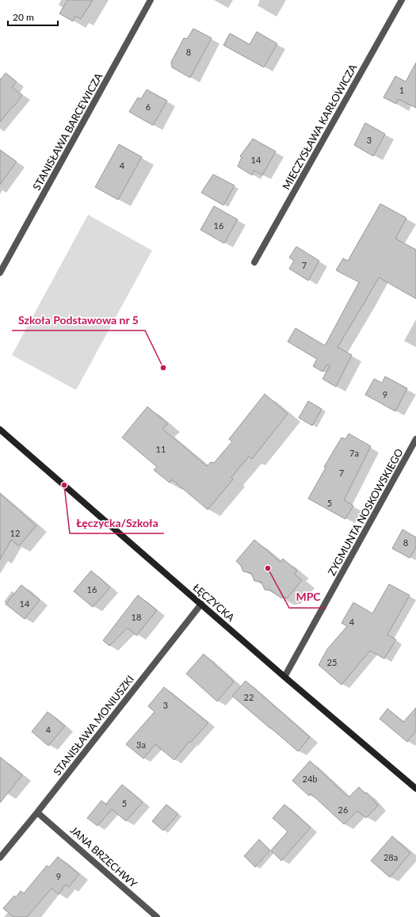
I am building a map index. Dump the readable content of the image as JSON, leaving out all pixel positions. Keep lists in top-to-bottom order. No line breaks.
{"streets":{"street":["MIECZYSŁAWA KARŁOWICZA","STANISŁAWA BARCEWICZA","ZYGMUNTA NOSKOWSKIEGO","ŁĘCZYCKA","STANISŁAWA MONIUSZKI","JANA BRZECHWY"]},"crossings":[["ZYGMUNTA NOSKOWSKIEGO","ŁĘCZYCKA"],["ŁĘCZYCKA","STANISŁAWA MONIUSZKI"],["STANISŁAWA MONIUSZKI","JANA BRZECHWY"]],"places":["Szkoła Podstawowa nr 5","Łęczycka/Szkoła","MPC"],"house_numbers":["8","1","6","3","14","4","16","7","9","11","7a","7","5","12","8","16","14","18","4","25","22","3","4","3a","24b","5","26","28a","9"],"scale_bar":"20 m"}
